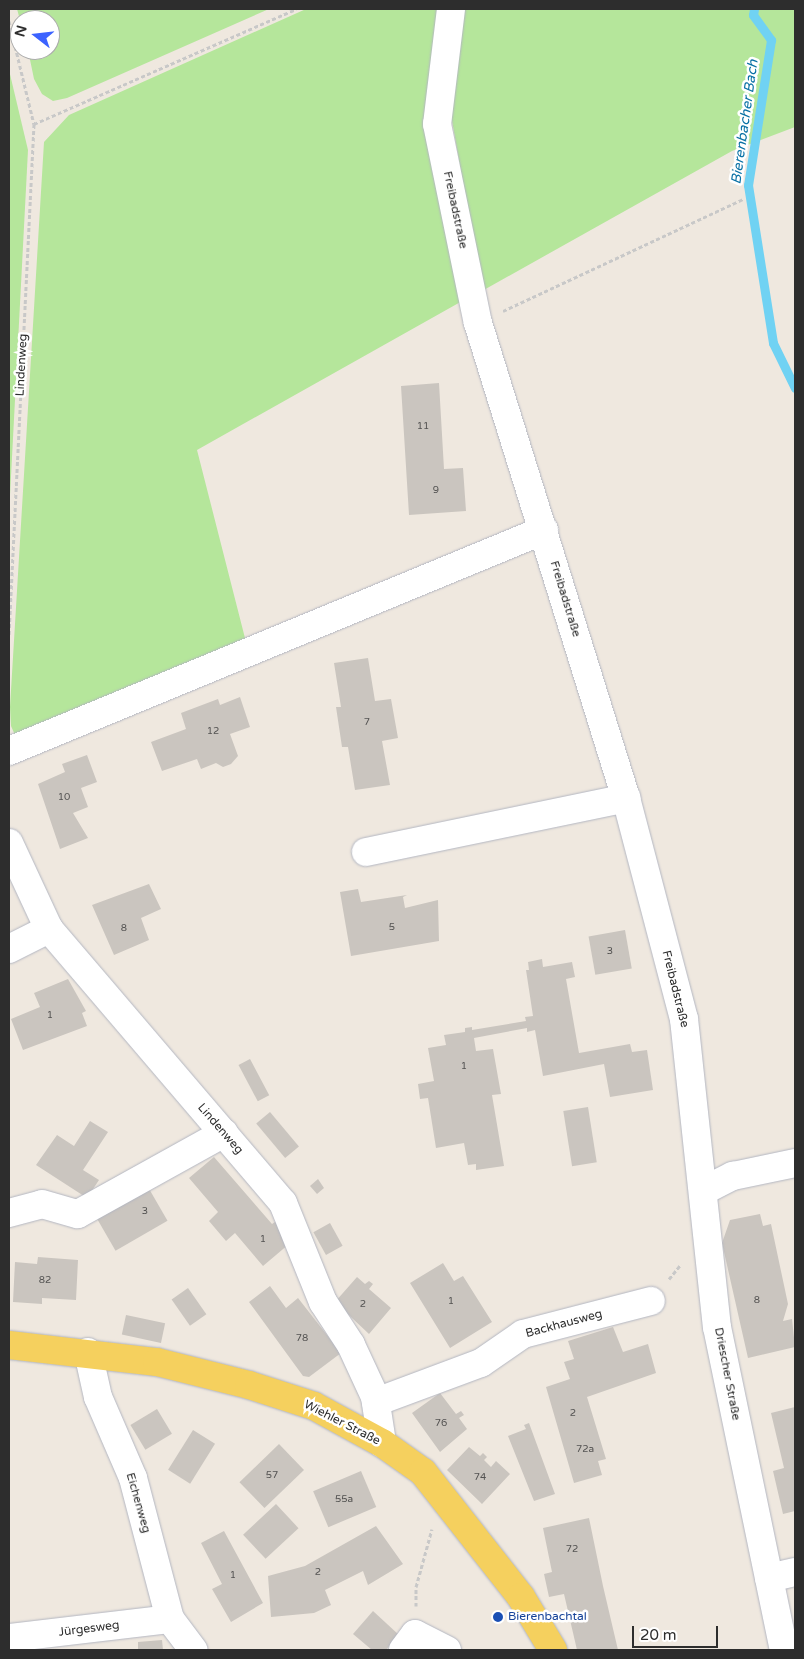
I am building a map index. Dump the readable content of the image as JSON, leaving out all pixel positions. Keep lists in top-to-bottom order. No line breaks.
{"streets":{"main road":["Wiehler Straße"],"street":["Freibadstraße","Lindenweg","Backhausweg","Driescher Straße","Eichenweg","Jürgesweg"]},"crossings":[["Freibadstraße","Driescher Straße"],["Lindenweg","Backhausweg"],["Lindenweg","Wiehler Straße"],["Wiehler Straße","Eichenweg"],["Eichenweg","Jürgesweg"]],"water":["Bierenbacher Bach"],"places":["Bierenbachtal"],"house_numbers":["11","9","7","12","10","5","8","3","1","1","3","1","82","8","1","2","78","2","76","72a","57","74","55a","72","2","1"],"scale_bar":"20 m","north":"left"}
